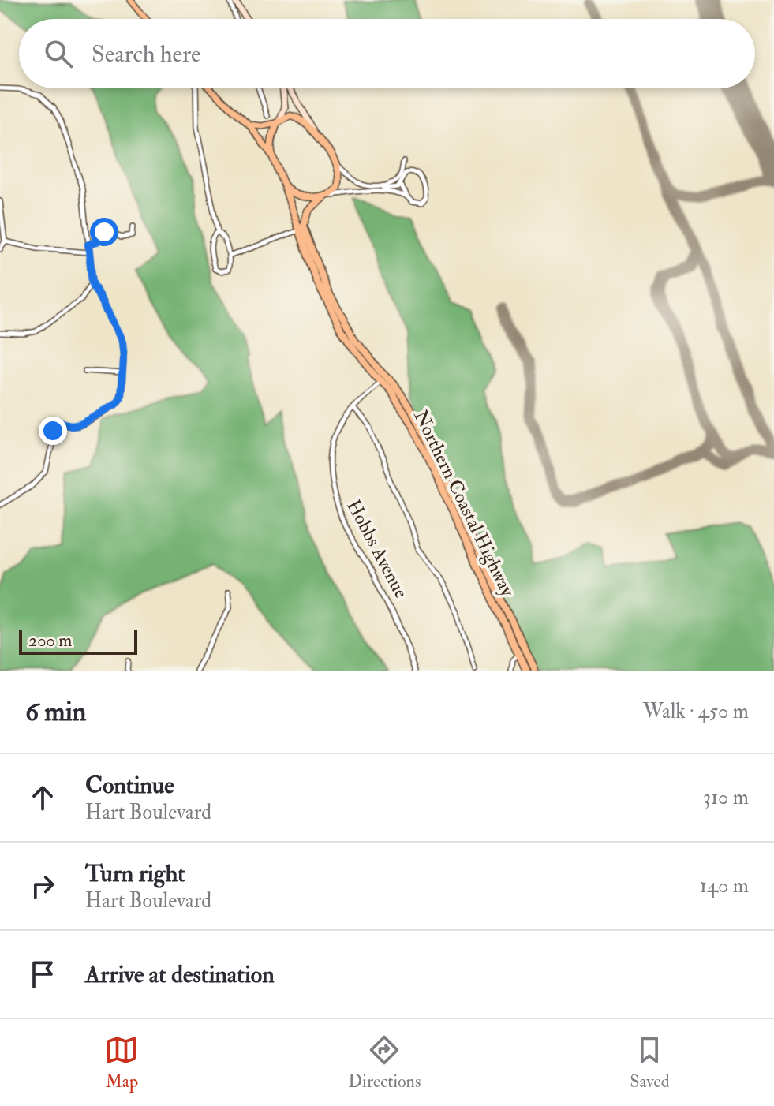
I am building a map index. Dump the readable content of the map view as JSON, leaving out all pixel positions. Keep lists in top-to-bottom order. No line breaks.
{"streets":{"highway":["Northern Coastal Highway"],"street":["Hobbs Avenue"]},"crossings":[["Northern Coastal Highway","Hobbs Avenue"]],"scale_bar":"200 m","page":{"search":"Search here","scale":"200 m","heading":["6 min","Walk · 450 m"],"list":[["Continue","Hart Boulevard","310 m"],["Turn right","Hart Boulevard","140 m"],"Arrive at destination"],"nav":["Map","Directions","Saved"]}}
